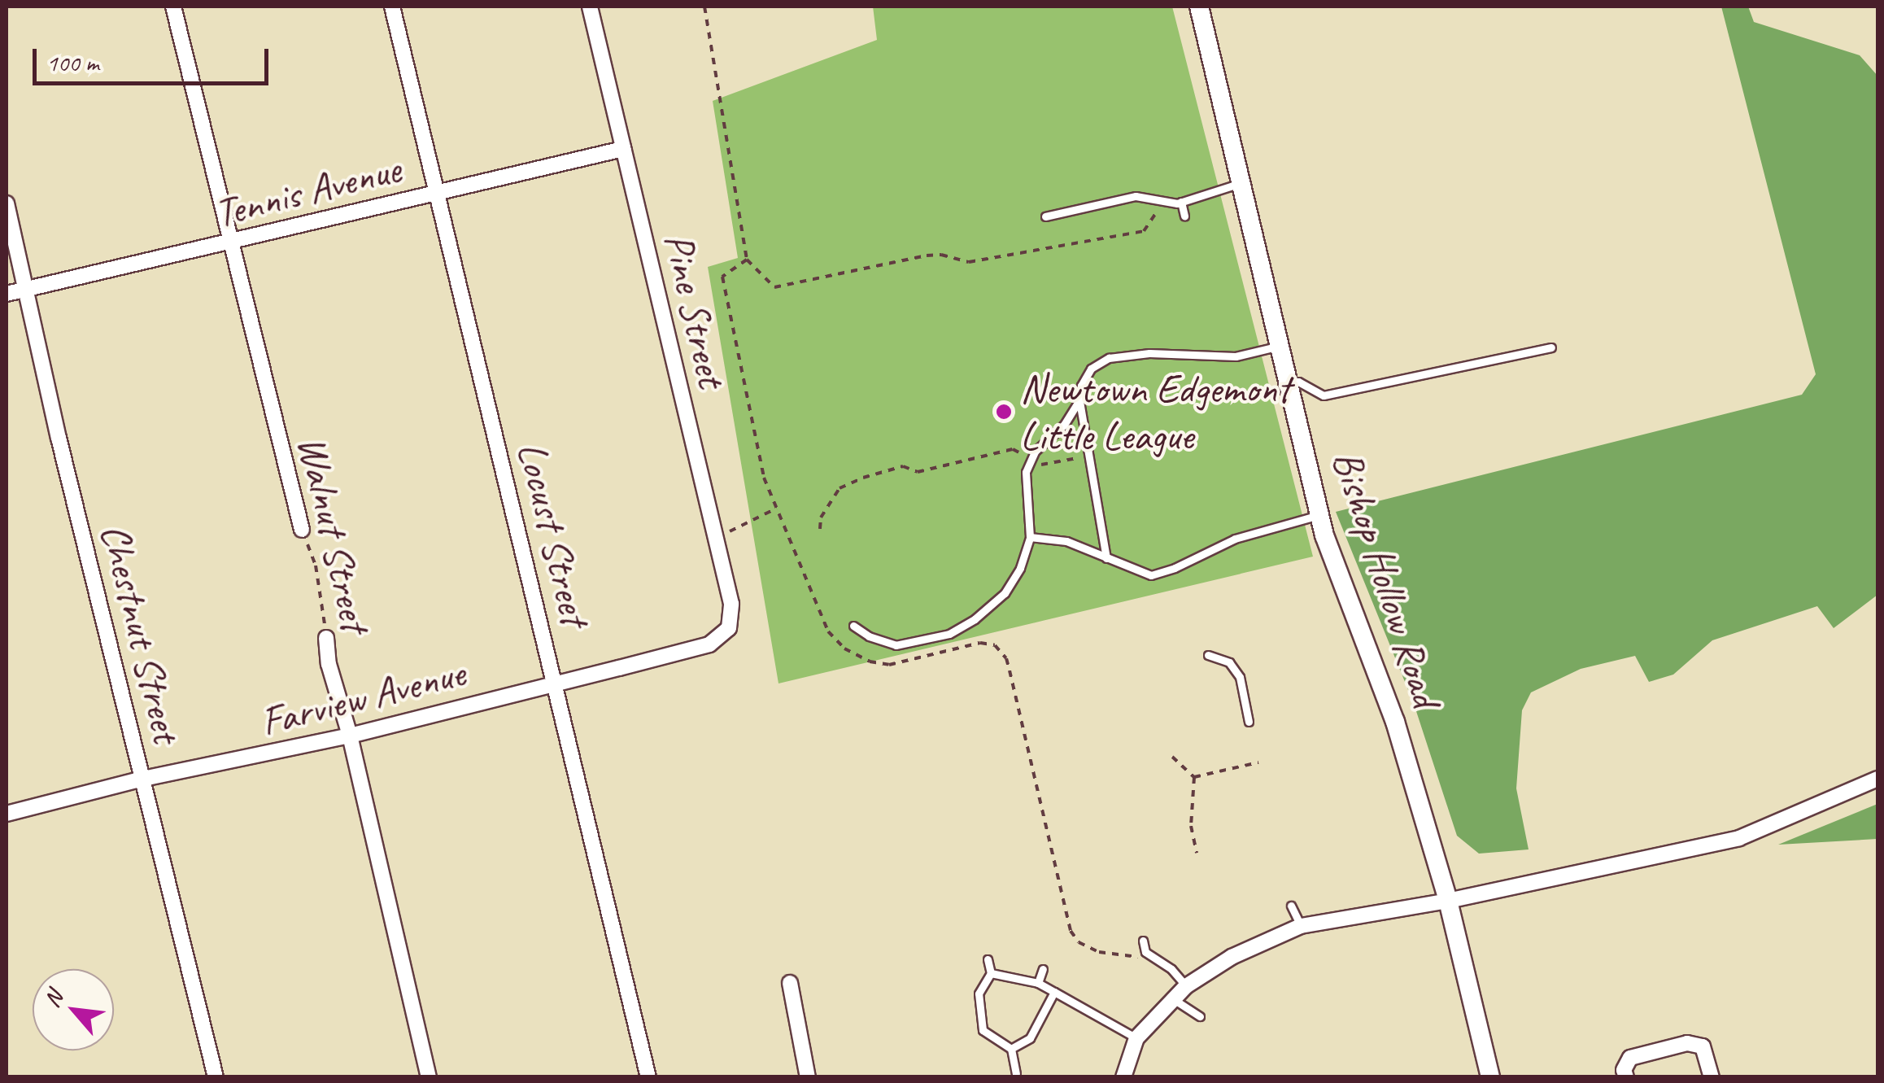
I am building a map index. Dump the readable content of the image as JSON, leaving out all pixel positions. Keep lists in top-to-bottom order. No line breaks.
{"streets":{"street":["Tennis Avenue","Pine Street","Walnut Street","Locust Street","Bishop Hollow Road","Chestnut Street","Farview Avenue"]},"crossings":[["Tennis Avenue","Pine Street"],["Tennis Avenue","Walnut Street"],["Tennis Avenue","Locust Street"],["Tennis Avenue","Chestnut Street"],["Pine Street","Farview Avenue"],["Walnut Street","Farview Avenue"],["Locust Street","Farview Avenue"],["Chestnut Street","Farview Avenue"]],"places":["Newtown Edgemont Little League"],"scale_bar":"100 m","north":"top left"}
